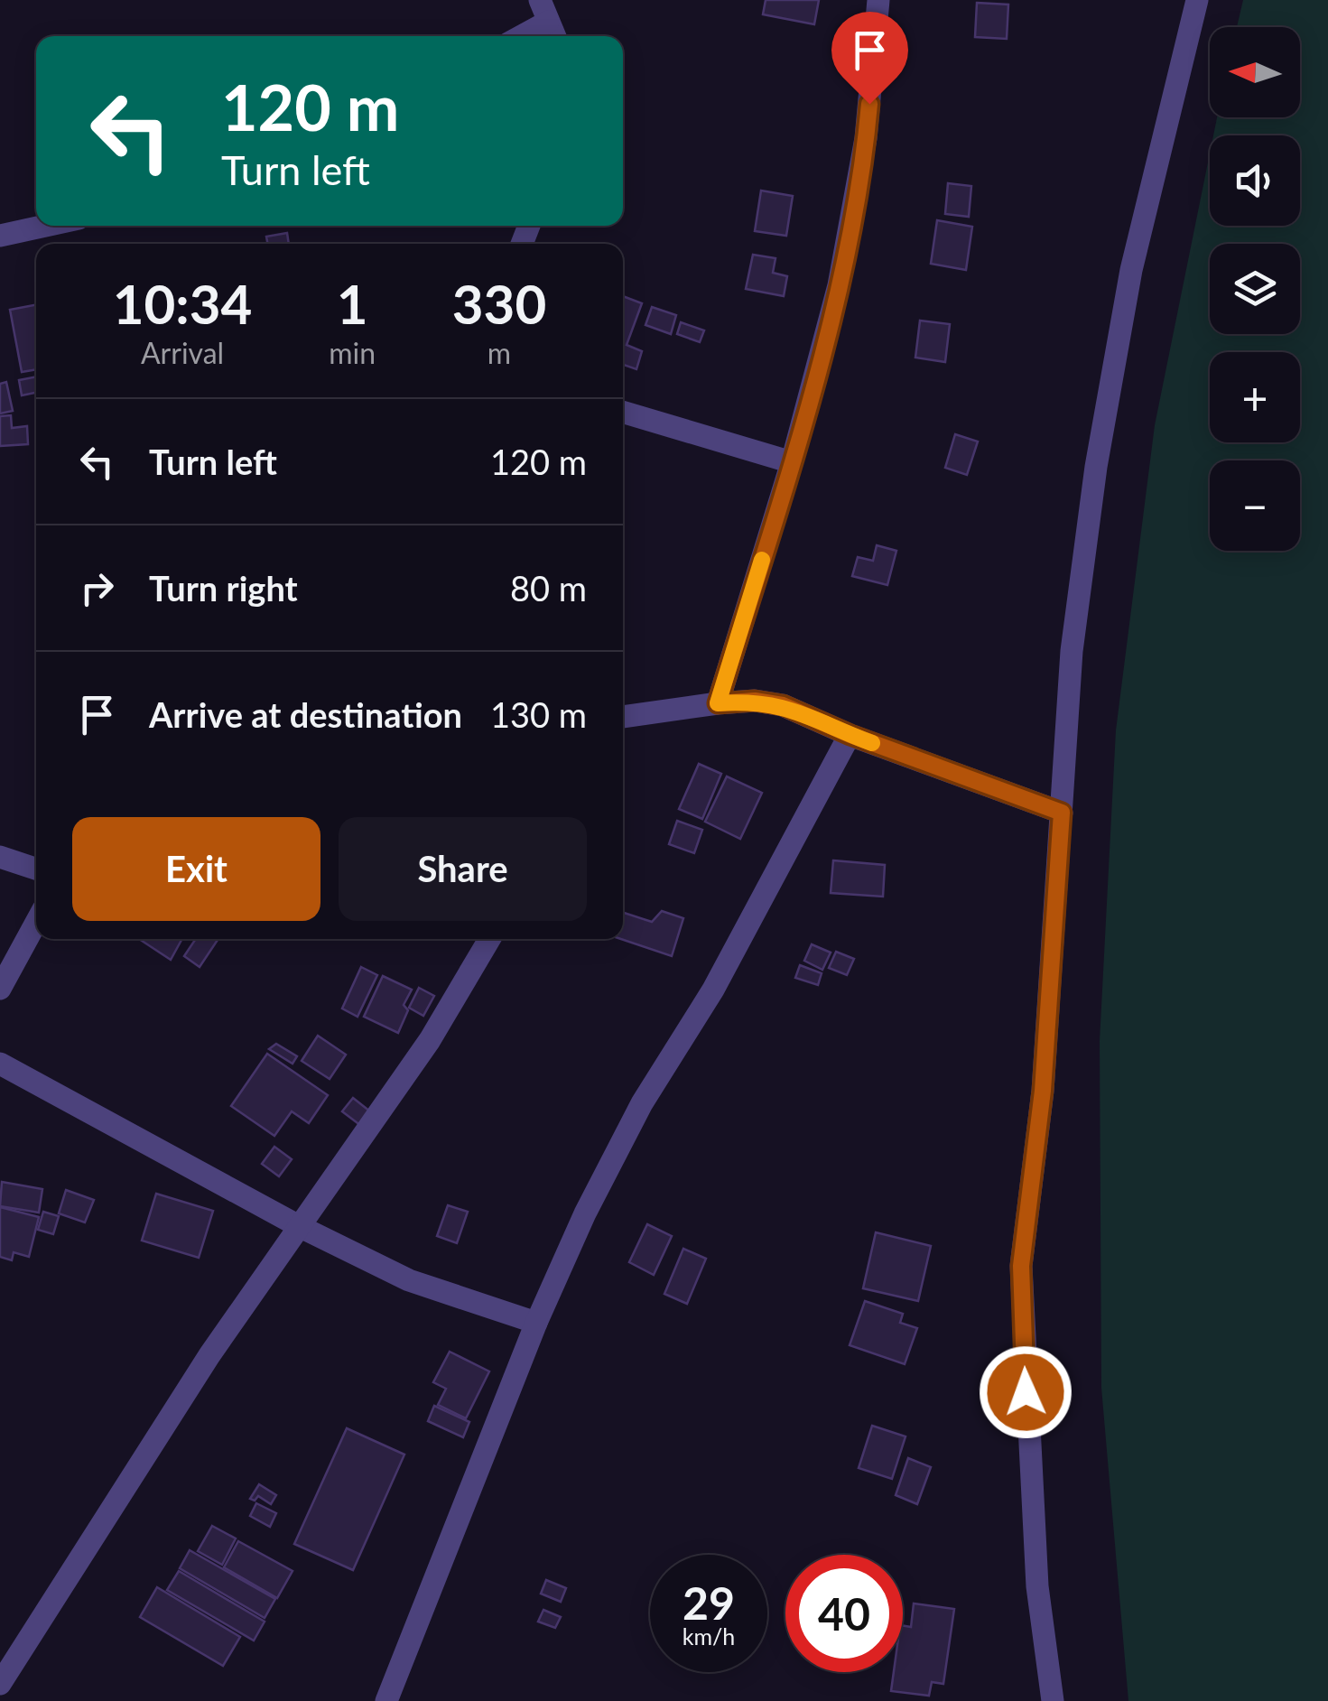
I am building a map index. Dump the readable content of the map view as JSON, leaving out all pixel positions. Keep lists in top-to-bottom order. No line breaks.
{"north":"left","page":{"map_buttons":["+","−"],"turn":["120 m","Turn left"],"eta":["10:34","Arrival","1","min","330","m"],"list":[{"name":"Turn left","value":"120 m"},{"name":"Turn right","value":"80 m"},{"name":"Arrive at destination","value":"130 m"}],"buttons":["Exit","Share"],"speed":"29 km/h","limit":"40"}}
